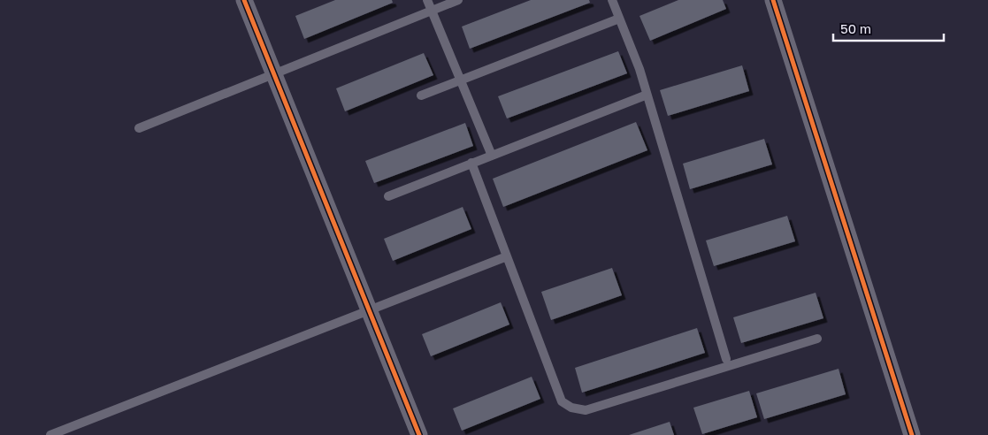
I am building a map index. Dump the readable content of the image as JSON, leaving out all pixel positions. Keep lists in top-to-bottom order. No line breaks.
{"scale_bar":"50 m"}
